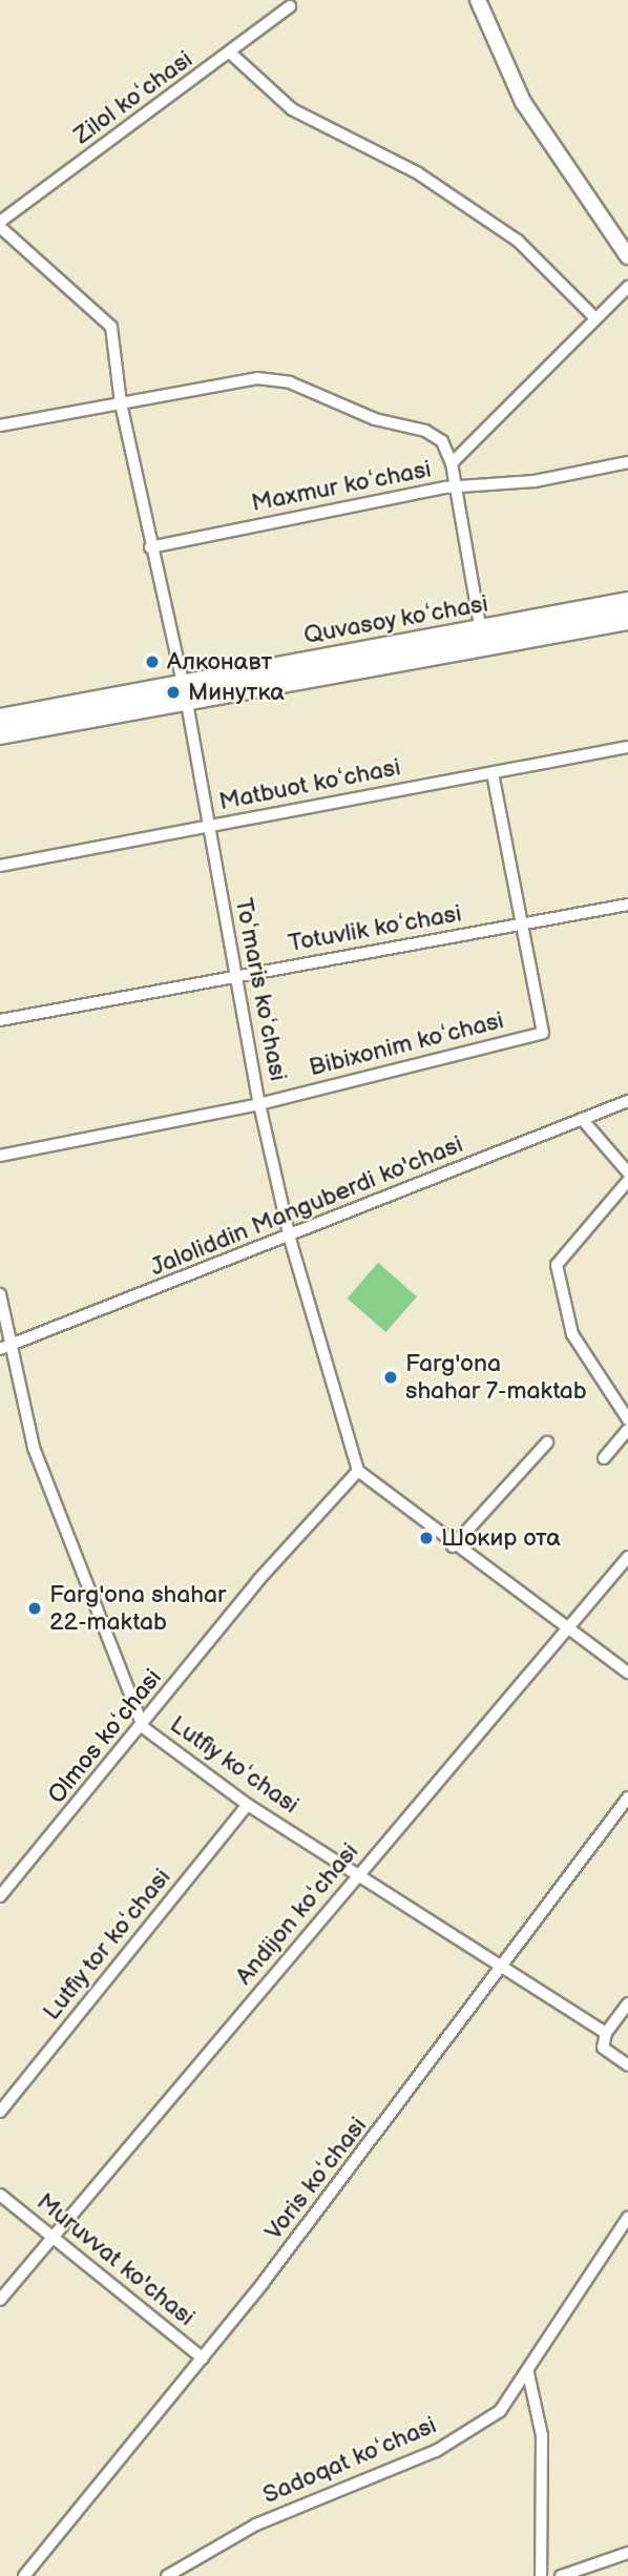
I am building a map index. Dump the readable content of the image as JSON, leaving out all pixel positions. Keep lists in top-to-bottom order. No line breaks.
{"streets":{"main road":["Quvasoy koʻchasi"],"street":["Zilol koʻchasi","Maxmur koʻchasi","Matbuot koʻchasi","Totuvlik koʻchasi","Toʻmaris koʻchasi","Bibixonim koʻchasi","Jaloliddin Manguberdi ko'chasi","Olmos koʻchasi","Lutfiy koʻchasi","Andijon koʻchasi","Lutfiy tor koʻchasi","Voris koʻchasi","Muruvvat ko'chasi","Sadoqat koʻchasi"]},"crossings":[["Zilol koʻchasi","Toʻmaris koʻchasi"],["Maxmur koʻchasi","Toʻmaris koʻchasi"],["Quvasoy koʻchasi","Toʻmaris koʻchasi"],["Matbuot koʻchasi","Toʻmaris koʻchasi"],["Totuvlik koʻchasi","Toʻmaris koʻchasi"],["Totuvlik koʻchasi","Bibixonim koʻchasi"],["Toʻmaris koʻchasi","Bibixonim koʻchasi"],["Toʻmaris koʻchasi","Jaloliddin Manguberdi ko'chasi"],["Toʻmaris koʻchasi","Olmos koʻchasi"],["Jaloliddin Manguberdi ko'chasi","Lutfiy koʻchasi"],["Olmos koʻchasi","Lutfiy koʻchasi"],["Lutfiy koʻchasi","Andijon koʻchasi"],["Lutfiy koʻchasi","Lutfiy tor koʻchasi"],["Lutfiy koʻchasi","Voris koʻchasi"],["Andijon koʻchasi","Muruvvat ko'chasi"],["Voris koʻchasi","Muruvvat ko'chasi"]],"places":["Алконавт","Минутка","Farg'ona shahar 7-maktab","Шокир ота","Farg'ona shahar 22-maktab"]}
